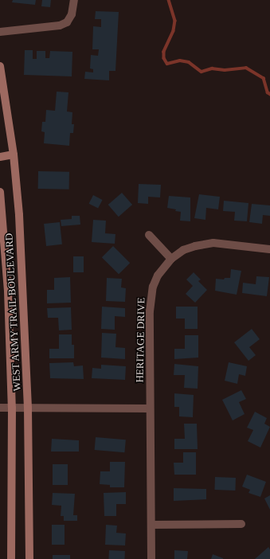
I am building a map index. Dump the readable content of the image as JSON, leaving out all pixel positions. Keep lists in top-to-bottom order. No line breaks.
{"streets":{"main road":["WEST ARMY TRAIL BOULEVARD"],"street":["HERITAGE DRIVE"]}}
